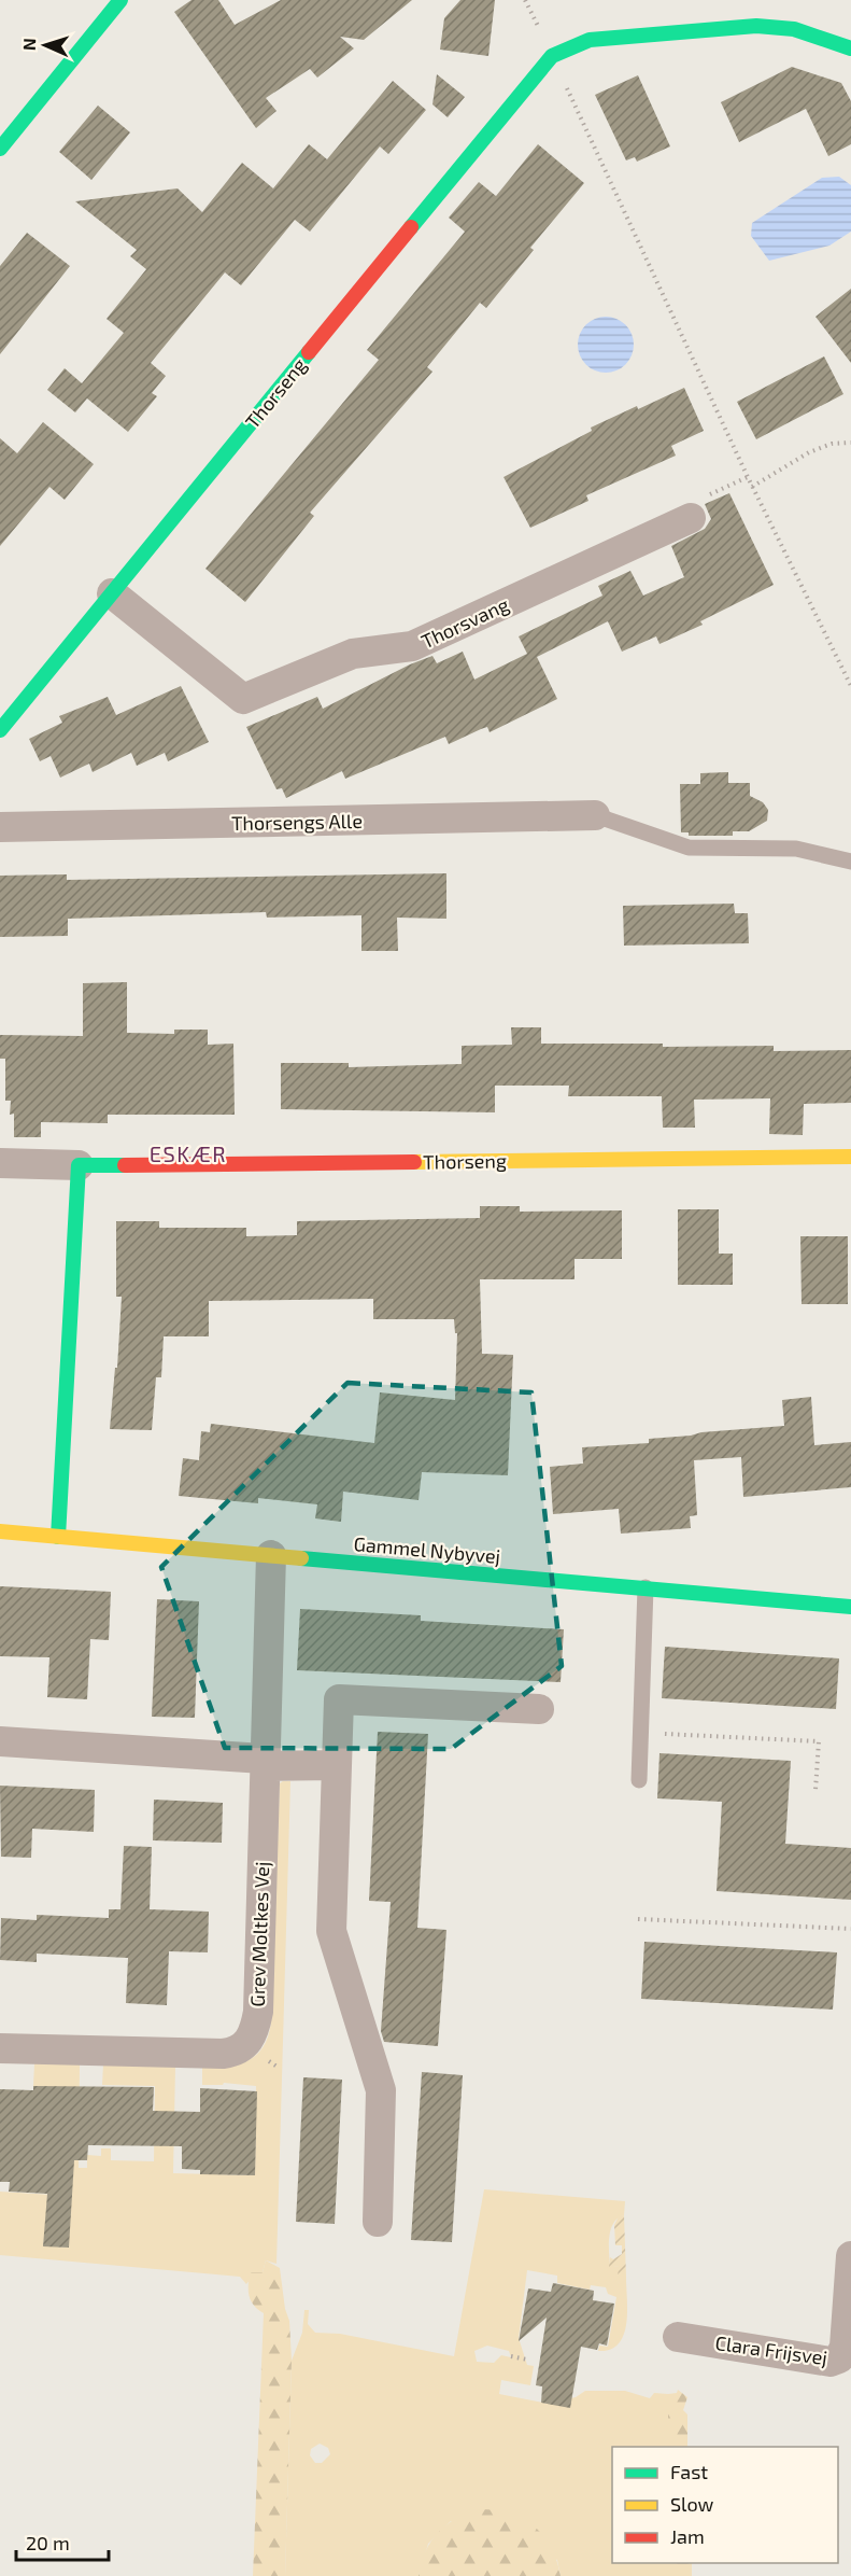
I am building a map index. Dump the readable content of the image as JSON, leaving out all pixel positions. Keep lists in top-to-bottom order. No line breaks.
{"streets":{"street":["Thorseng","Thorsvang","Thorsengs Alle","Gammel Nybyvej","Grev Moltkes Vej","Clara Frijsvej"]},"crossings":[["Thorseng","Thorsvang"],["Gammel Nybyvej","Grev Moltkes Vej"]],"districts":["ESKÆR"],"legend":["Fast","Slow","Jam"],"scale_bar":"20 m","north":"left"}
